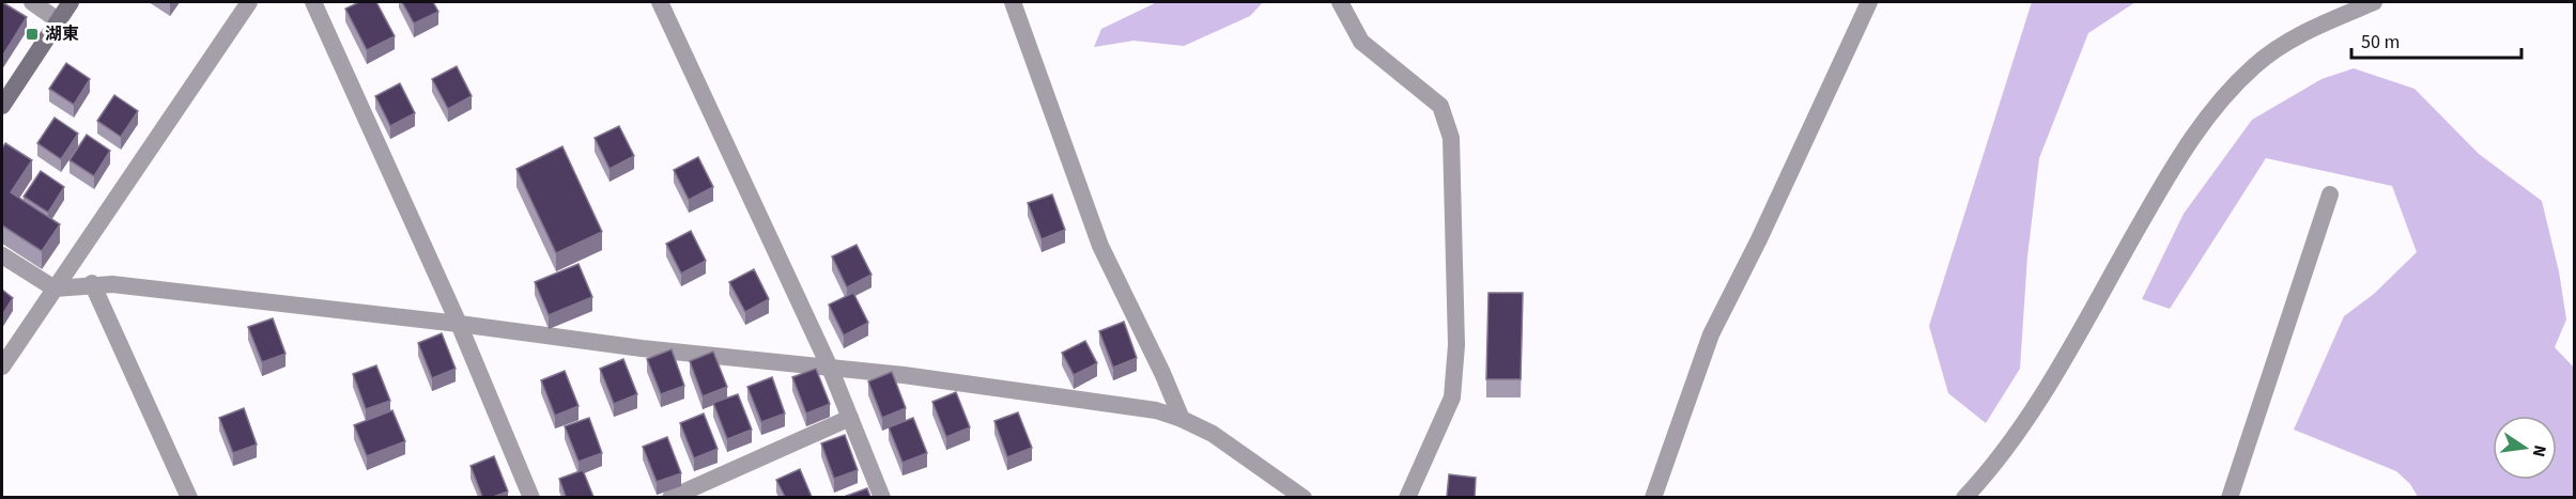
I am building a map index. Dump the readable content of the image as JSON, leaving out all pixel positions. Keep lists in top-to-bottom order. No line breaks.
{"places":{"transit":["湖東"]},"scale_bar":"50 m","north":"right"}
